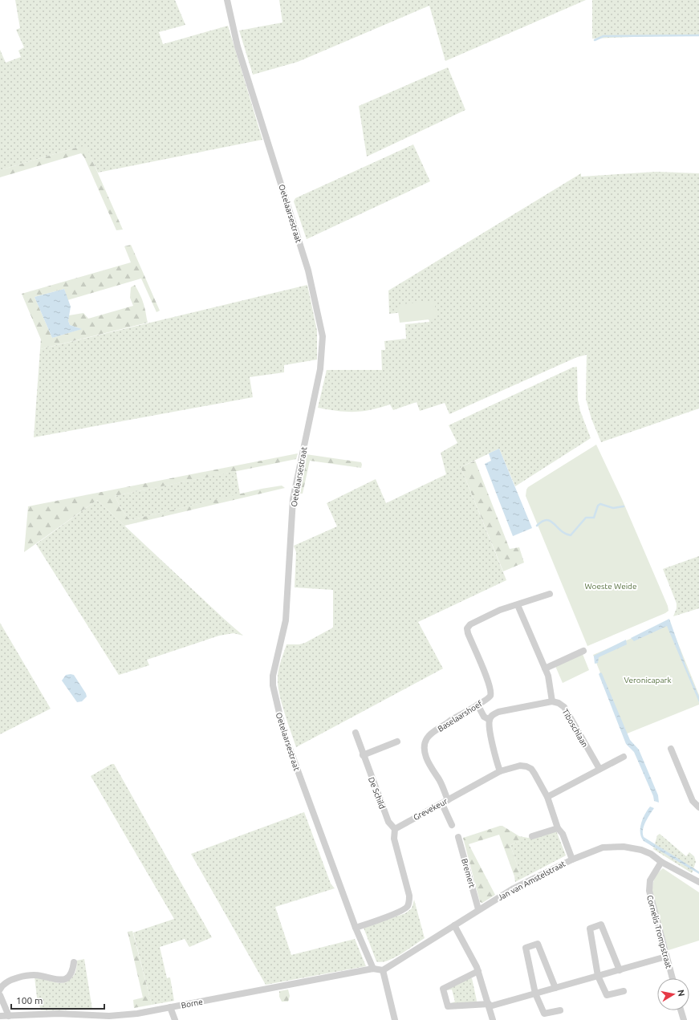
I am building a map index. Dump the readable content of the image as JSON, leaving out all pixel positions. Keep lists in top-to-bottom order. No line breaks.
{"streets":{"street":["Oetelaarsestraat","Baselaarshoef","Tiboschlaan","De Schild","Grevekeur","Bremert","Jan van Amstelstraat","Cornelis Trompstraat","Borne"]},"crossings":[["Oetelaarsestraat","Borne"],["Baselaarshoef","Grevekeur"],["De Schild","Grevekeur"],["Grevekeur","Jan van Amstelstraat"],["Bremert","Jan van Amstelstraat"],["Jan van Amstelstraat","Cornelis Trompstraat"]],"parks":["Woeste Weide","Veronicapark"],"scale_bar":"100 m","north":"right"}
